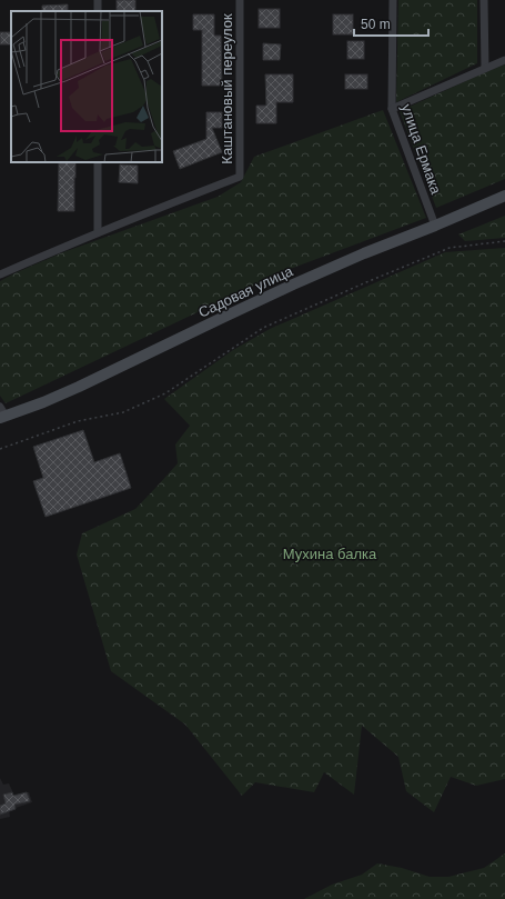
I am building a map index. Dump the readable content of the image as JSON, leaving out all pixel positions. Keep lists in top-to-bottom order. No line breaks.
{"streets":{"main road":["Садовая улица"],"street":["Каштановый переулок","улица Ермака"]},"crossings":[["улица Ермака","Садовая улица"]],"parks":["Мухина балка"],"scale_bar":"50 m"}
